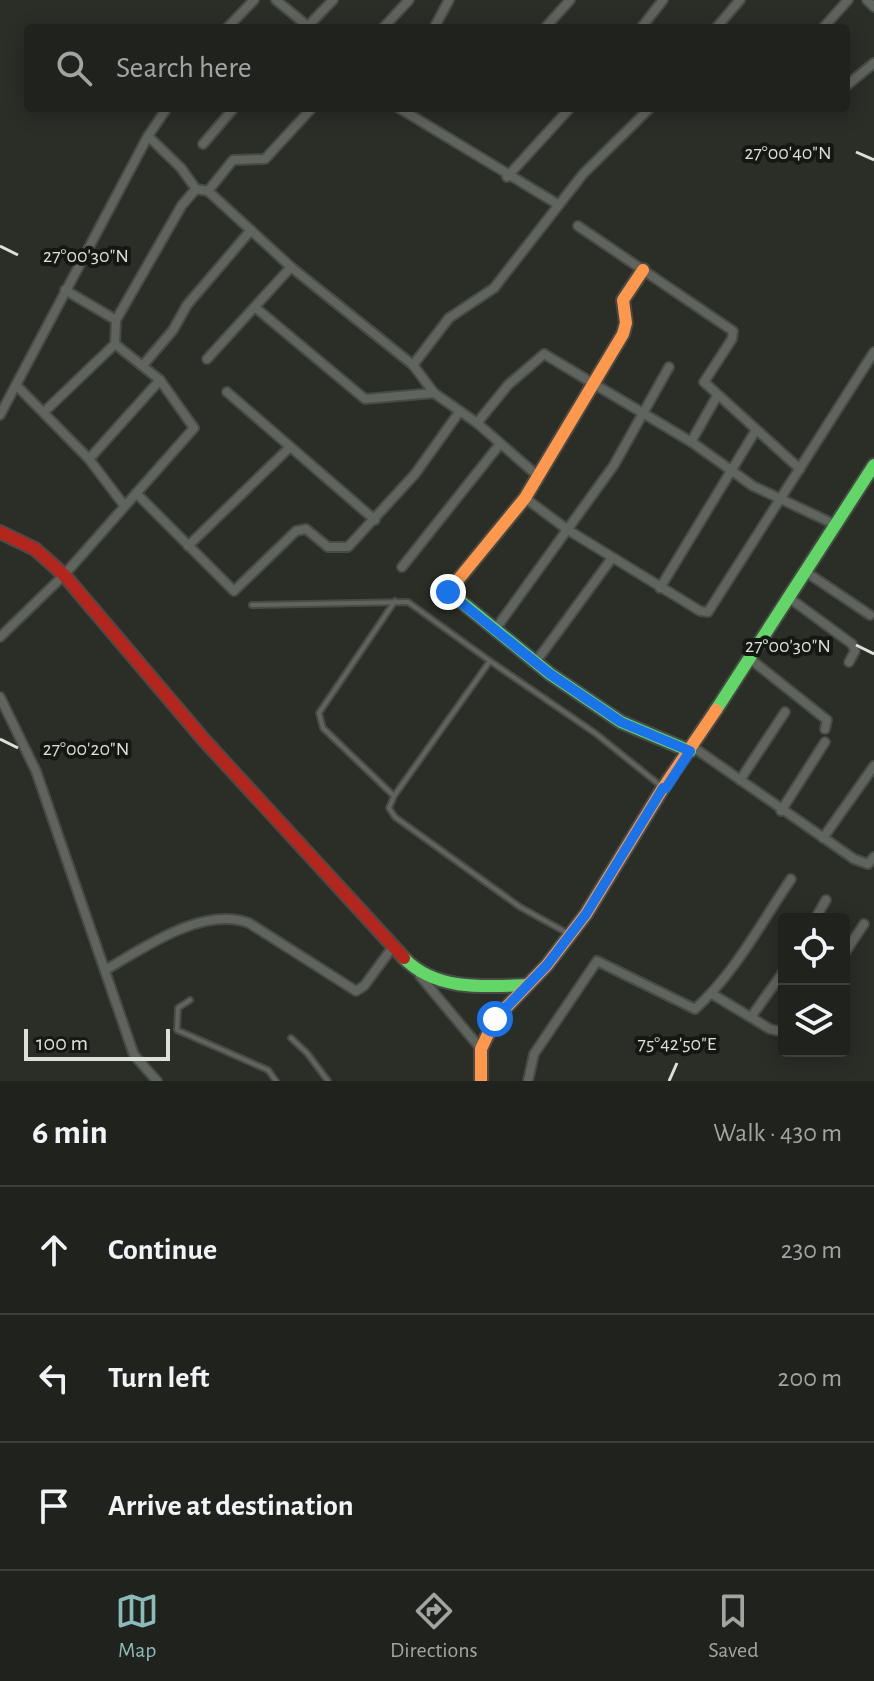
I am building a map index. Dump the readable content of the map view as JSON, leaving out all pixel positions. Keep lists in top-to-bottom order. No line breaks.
{"scale_bar":"100 m","page":{"search":"Search here","scale":"100 m","heading":["6 min","Walk · 430 m"],"list":[["Continue","230 m"],["Turn left","200 m"],"Arrive at destination"],"nav":["Map","Directions","Saved"]},"coordinates":["27°00'40\"N","27°00'30\"N","27°00'20\"N","75°42'50\"E"]}
